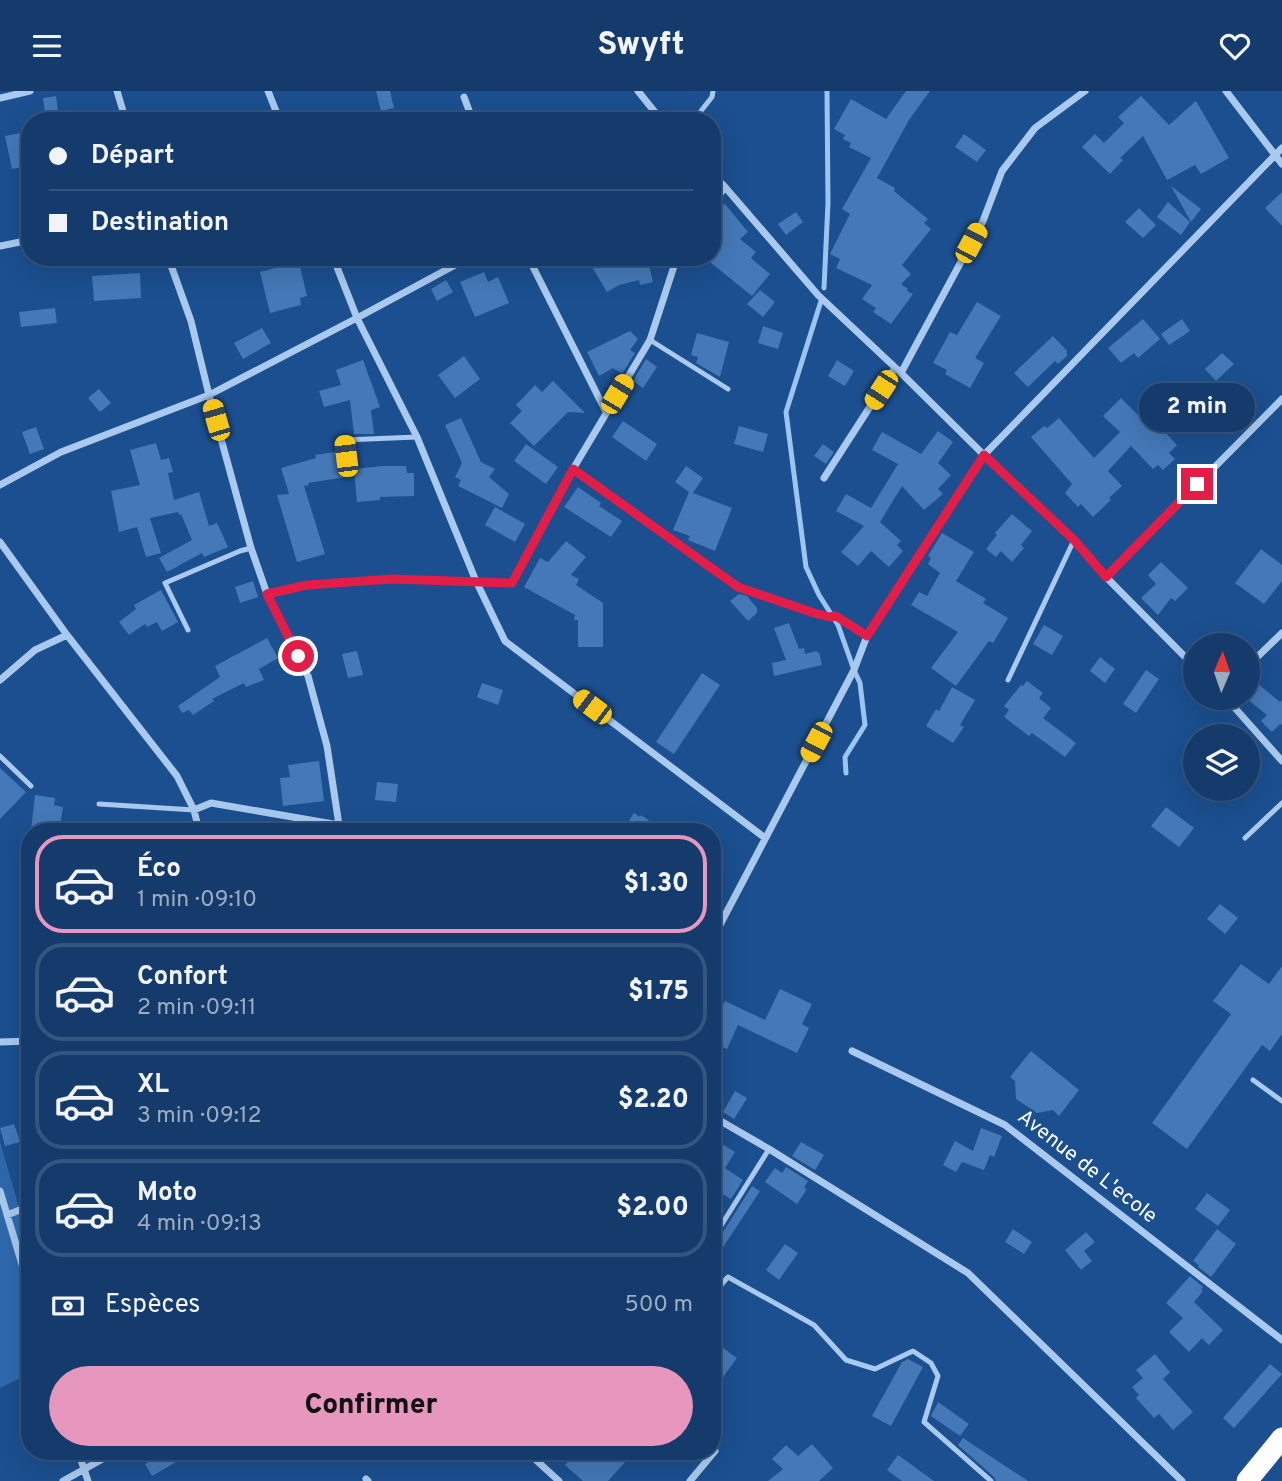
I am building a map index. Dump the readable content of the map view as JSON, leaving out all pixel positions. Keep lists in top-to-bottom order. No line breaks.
{"streets":{"street":["Avenue de L'ecole"]},"north":"top","page":{"header":"Swyft","banner":["Départ","Destination"],"bubble":"2 min","list":[{"name":"Éco","note":"1 min · 09:10","value":"$1.30"},{"name":"Confort","note":"2 min · 09:11","value":"$1.75"},{"name":"XL","note":"3 min · 09:12","value":"$2.20"},{"name":"Moto","note":"4 min · 09:13","value":"$2.00"}],"pay":["Espèces","500 m"],"buttons":"Confirmer"}}
